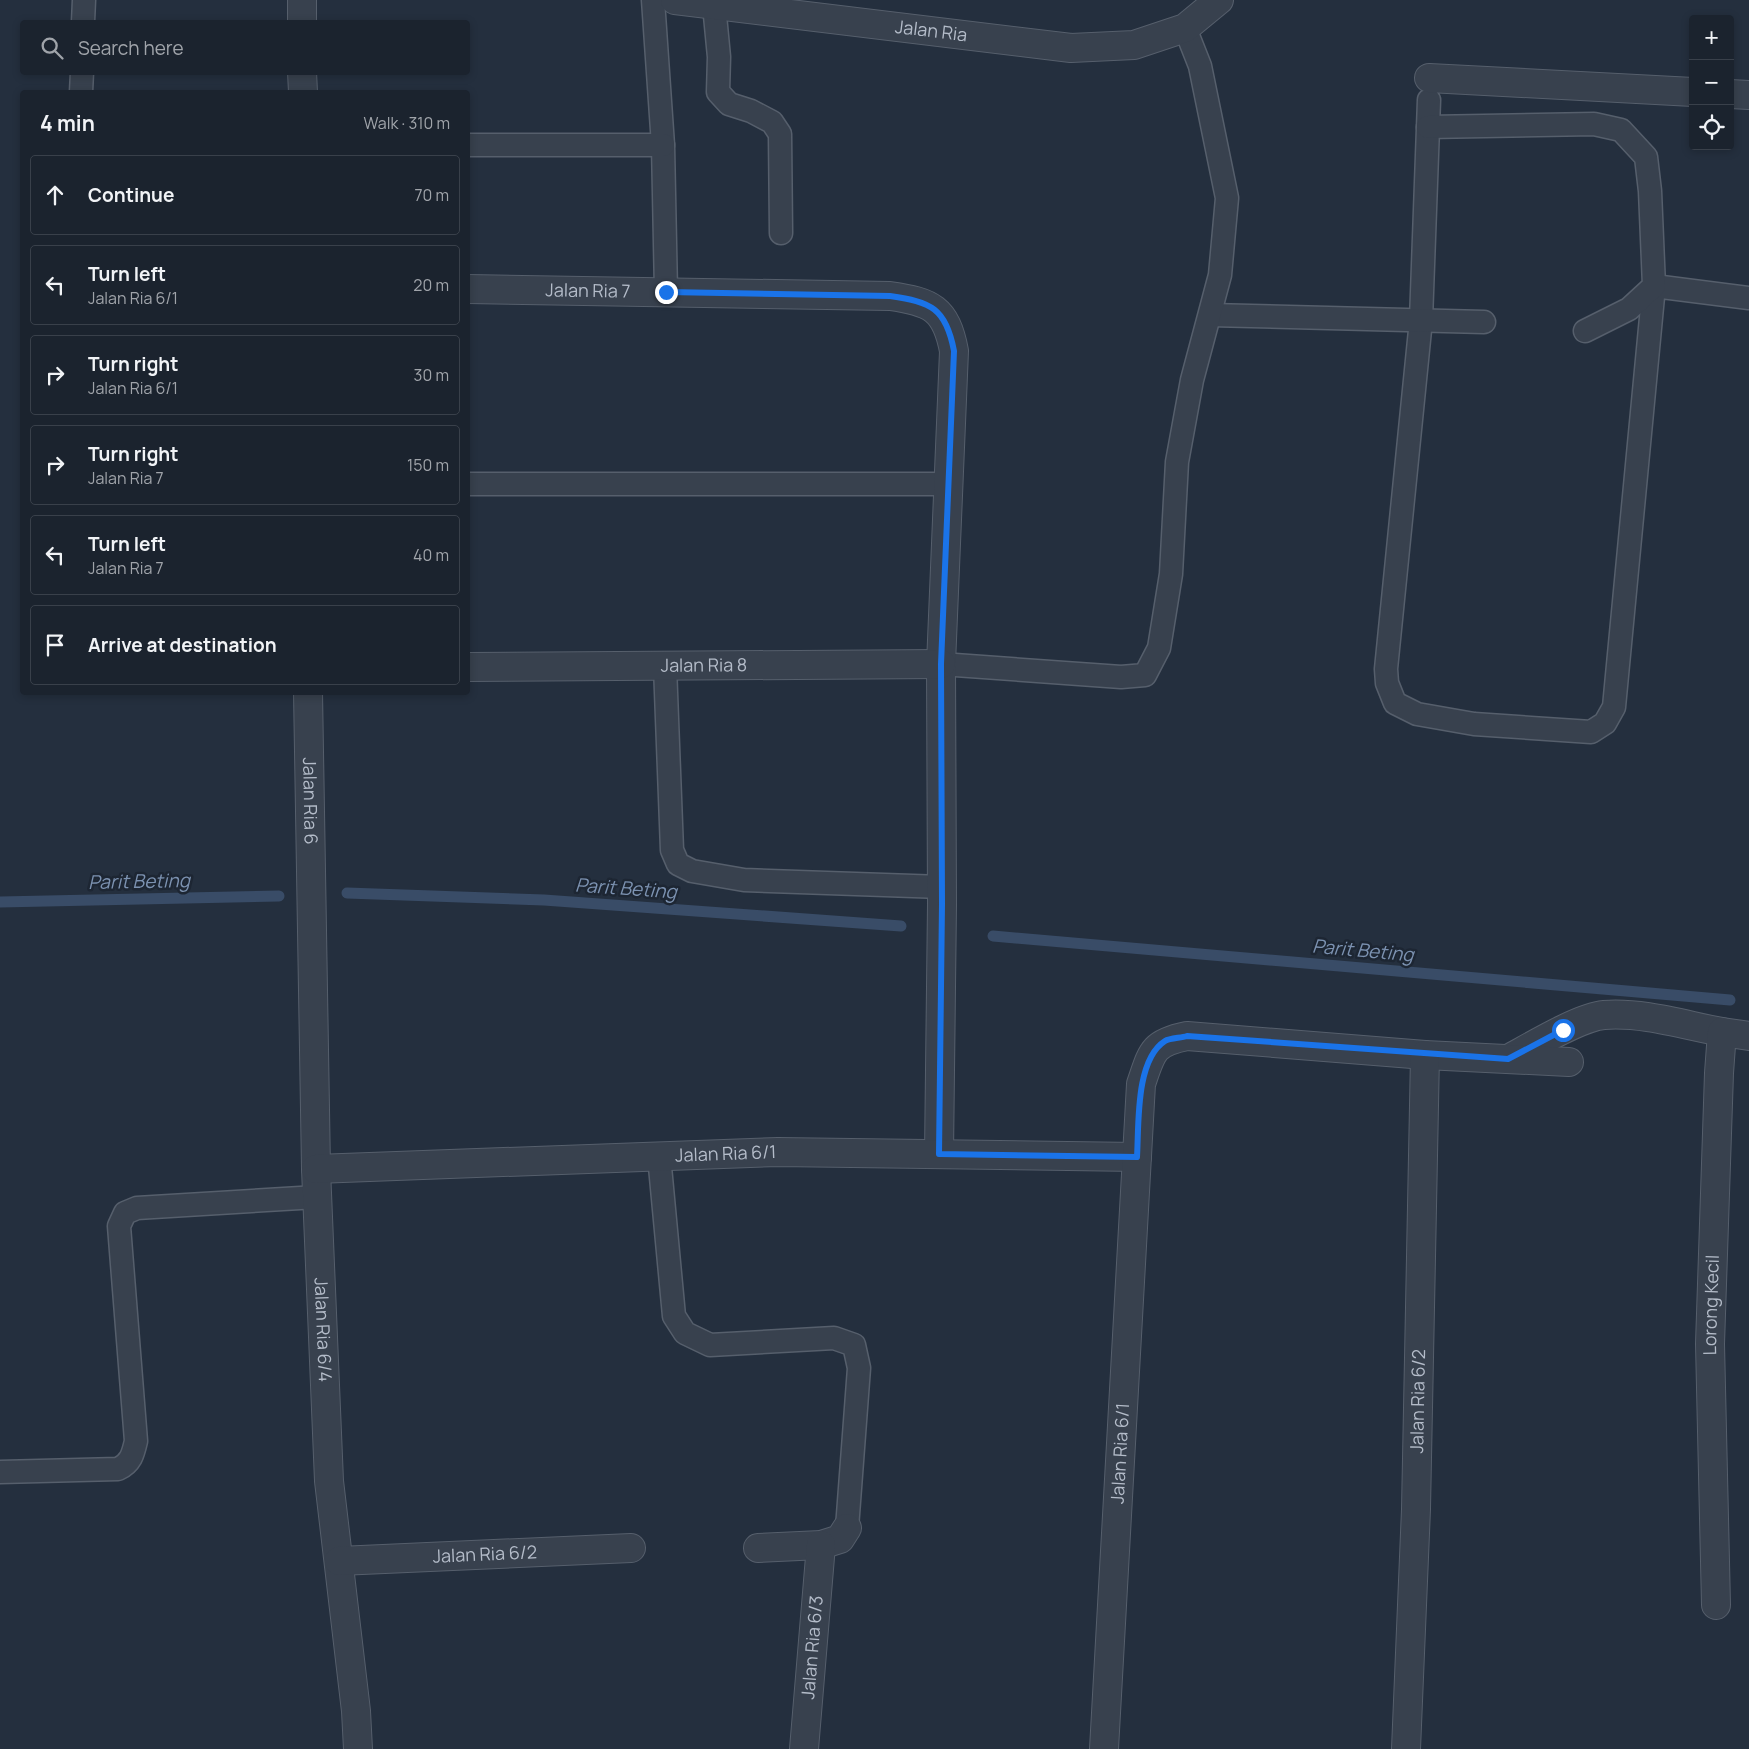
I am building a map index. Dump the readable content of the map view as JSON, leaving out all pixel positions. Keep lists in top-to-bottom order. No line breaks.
{"streets":{"street":["Jalan Ria","Jalan Ria 7","Jalan Ria 8","Jalan Ria 6","Jalan Ria 6/1","Lorong Kecil","Jalan Ria 6/4","Jalan Ria 6/2","Jalan Ria 6/3"]},"crossings":[["Jalan Ria 7","Jalan Ria 8"],["Jalan Ria 7","Jalan Ria 6/1"],["Jalan Ria 6","Jalan Ria 6/4"],["Jalan Ria 6/1","Jalan Ria 6/4"],["Jalan Ria 6/1","Jalan Ria 6/2"],["Jalan Ria 6/4","Jalan Ria 6/2"]],"water":["Parit Beting"],"page":{"map_buttons":["+","−"],"search":"Search here","heading":["4 min","Walk · 310 m"],"list":[["Continue","70 m"],["Turn left","Jalan Ria 6/1","20 m"],["Turn right","Jalan Ria 6/1","30 m"],["Turn right","Jalan Ria 7","150 m"],["Turn left","Jalan Ria 7","40 m"],"Arrive at destination"]}}
